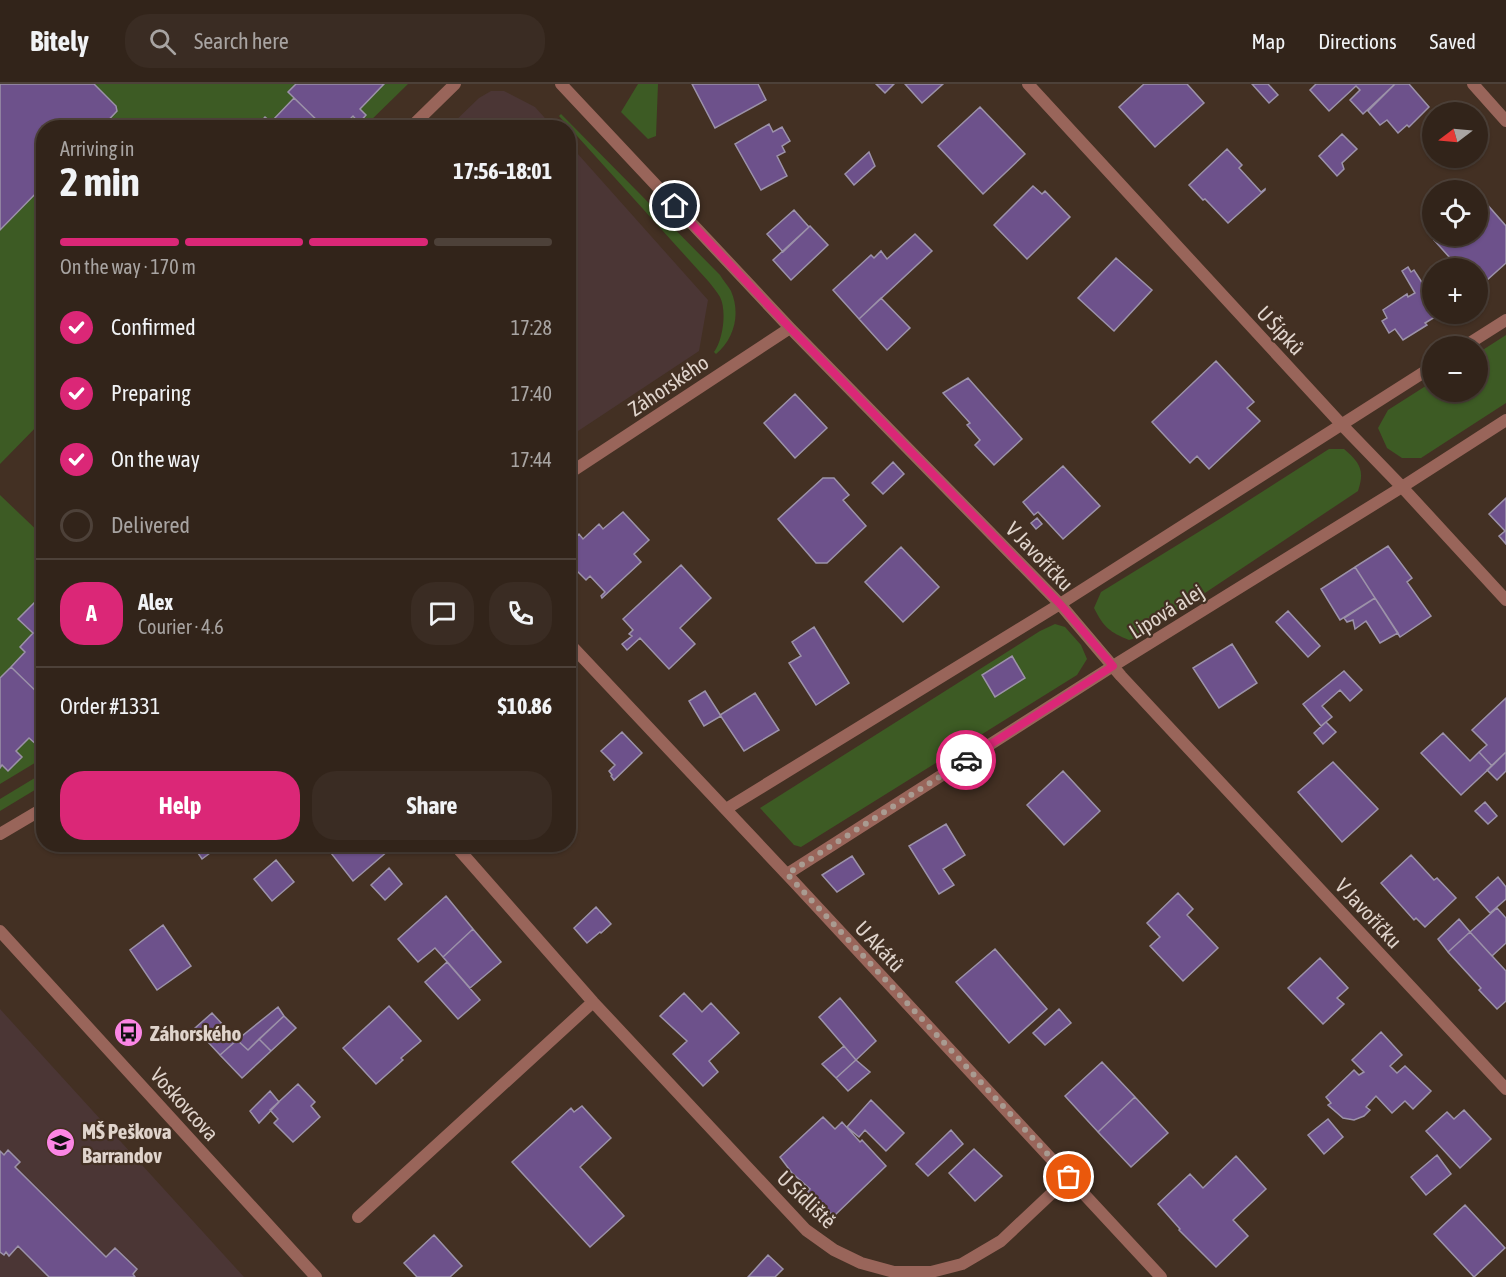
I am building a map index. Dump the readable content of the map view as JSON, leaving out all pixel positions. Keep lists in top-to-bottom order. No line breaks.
{"streets":{"street":["U Šípků","Záhorského","V Javoříčku","Lipová alej","U Akátů","Voskovcova","U Sídliště"]},"crossings":[["U Šípků","Lipová alej"],["Záhorského","V Javoříčku"],["V Javoříčku","Lipová alej"],["Lipová alej","U Akátů"],["U Akátů","U Sídliště"]],"places":{"bus stop":["Záhorského"],"school or university":["MŠ Peškova Barrandov"]},"north":"left","page":{"header":"Bitely","search":"Search here","nav":["Map","Directions","Saved"],"map_buttons":["+","−"],"heading":["2 min","Arriving in","17:56–18:01"],"panel":["Alex","Courier · 4.6","Order #1331","$10.86"],"bar":"On the way · 170 m","list":[["Confirmed","17:28"],["Preparing","17:40"],["On the way","17:44"],"Delivered"],"round":"A","buttons":["Help","Share"]}}
